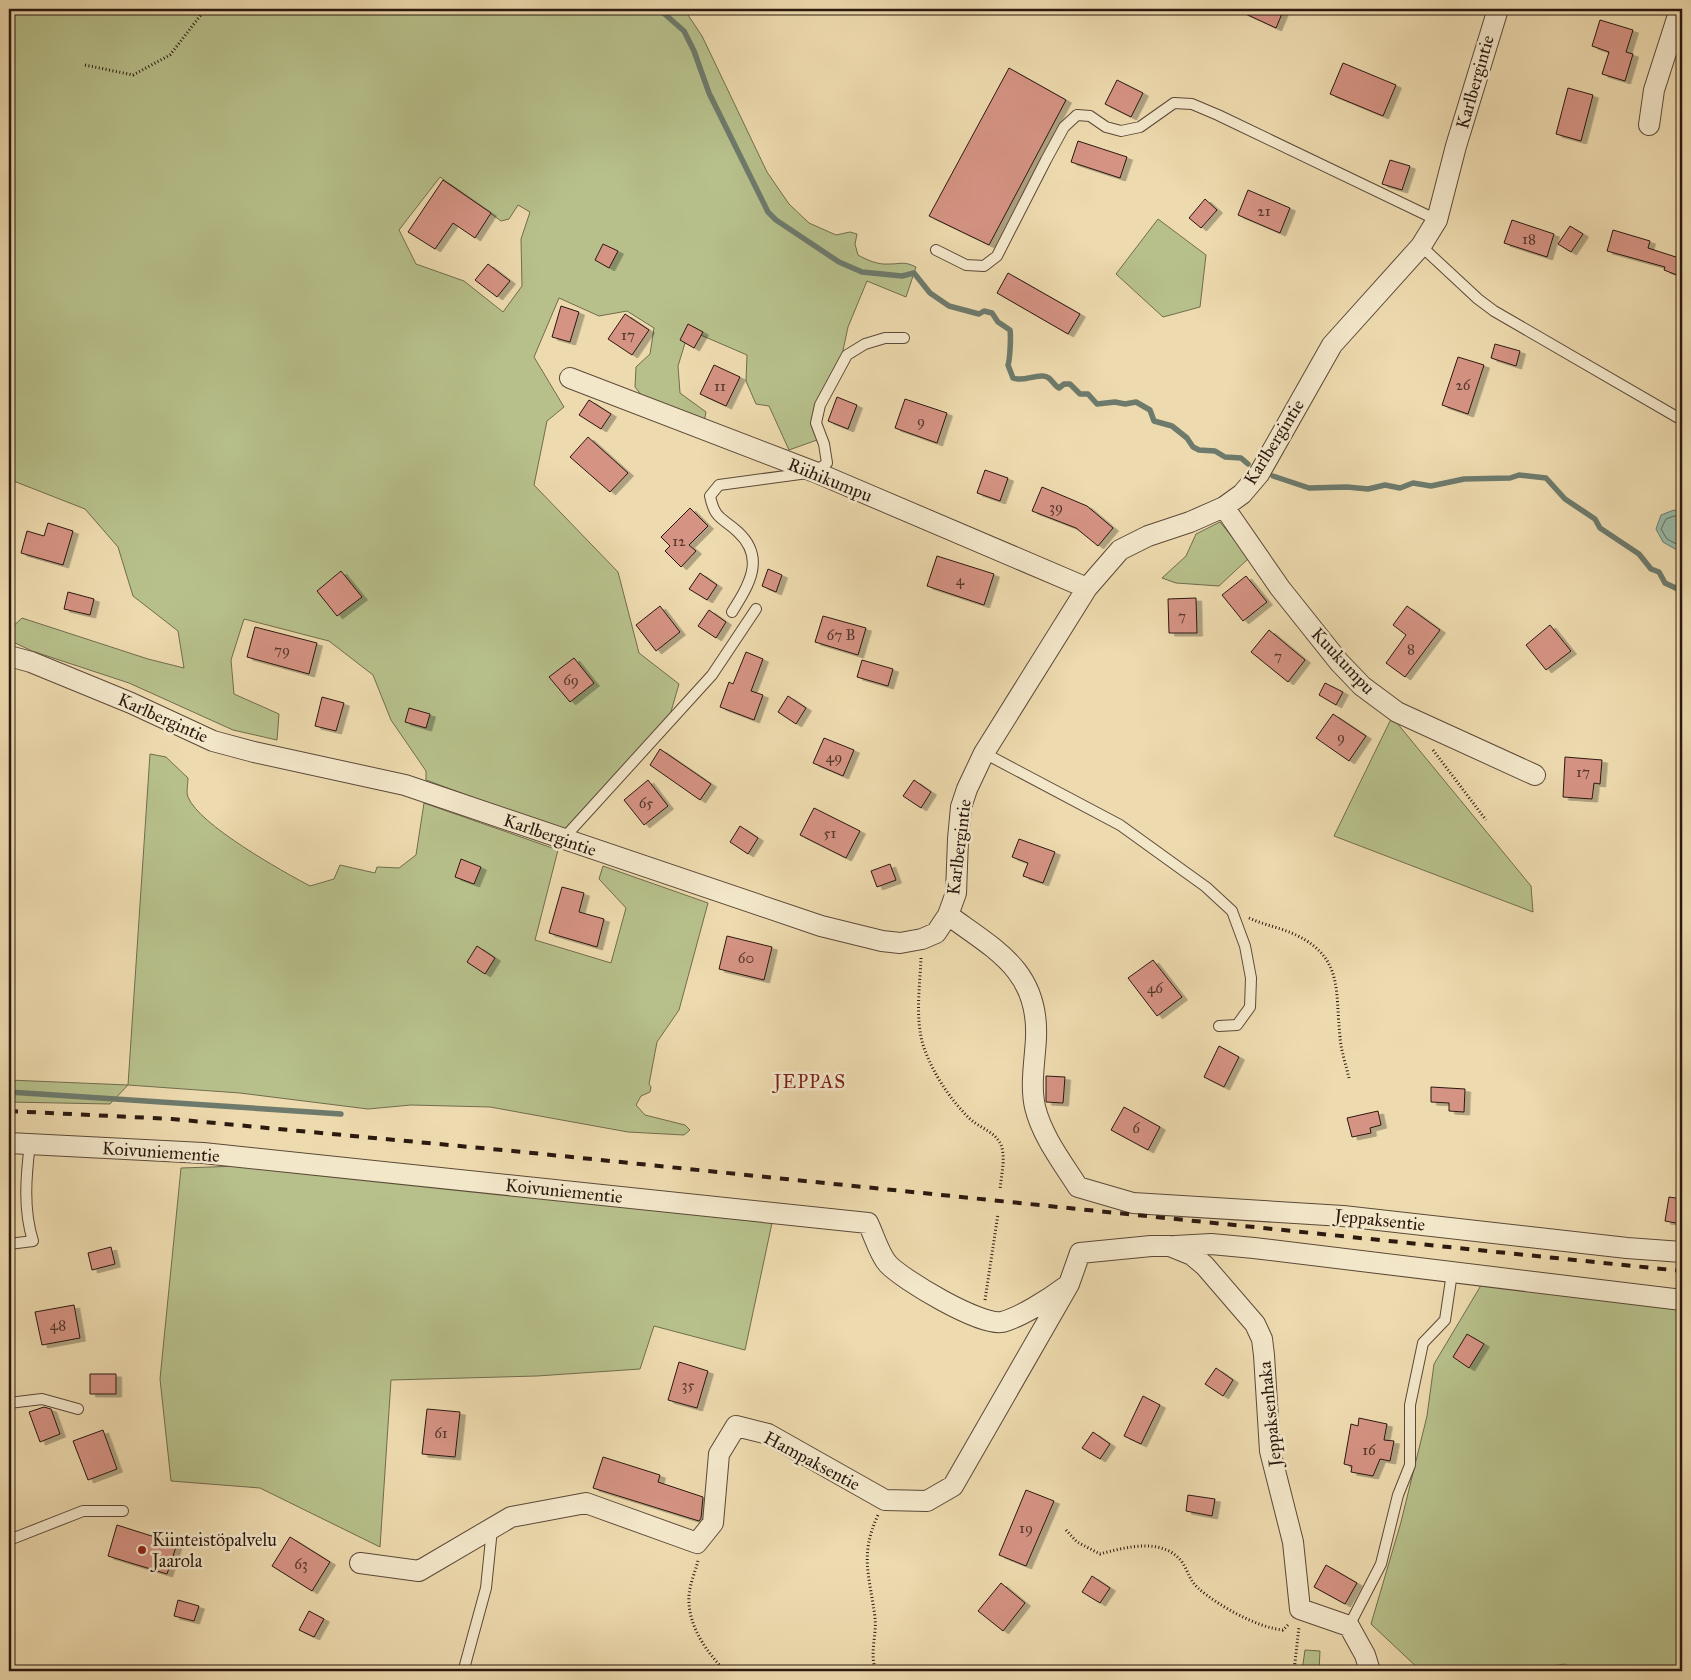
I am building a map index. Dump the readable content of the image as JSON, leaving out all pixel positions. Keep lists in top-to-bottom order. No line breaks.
{"streets":{"street":["Karlbergintie","Riihikumpu","Kuukumpu","Koivuniementie","Jeppaksentie","Jeppaksenhaka","Hampaksentie"]},"crossings":[["Karlbergintie","Riihikumpu"],["Karlbergintie","Kuukumpu"],["Karlbergintie","Jeppaksentie"],["Koivuniementie","Hampaksentie"],["Jeppaksenhaka","Hampaksentie"]],"districts":["JEPPAS"],"places":["Kiinteistöpalvelu Jaarola"],"house_numbers":["21","18","17","26","11","9","39","12","4","7","67 B","8","79","7","69","9","49","17","65","51","60","46","6","48","35","61","16","19","63"]}
